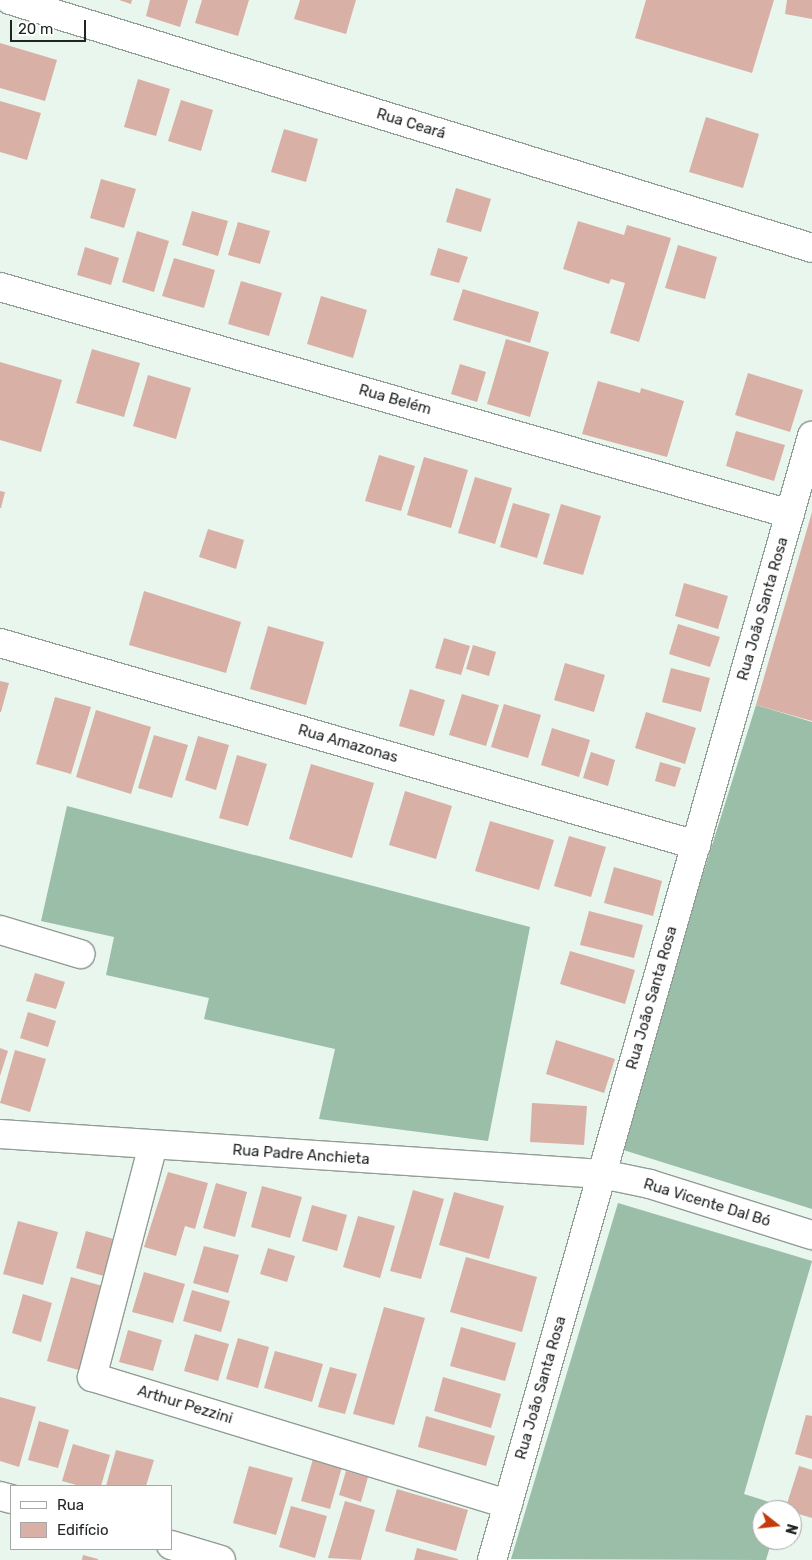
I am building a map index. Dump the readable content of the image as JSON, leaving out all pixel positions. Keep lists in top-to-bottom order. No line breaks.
{"streets":{"street":["Rua Ceará","Rua Belém","Rua João Santa Rosa","Rua Amazonas","Rua Padre Anchieta","Rua Vicente Dal Bó","Arthur Pezzini"]},"crossings":[["Rua Belém","Rua João Santa Rosa"],["Rua João Santa Rosa","Rua Amazonas"],["Rua João Santa Rosa","Rua Padre Anchieta"],["Rua João Santa Rosa","Rua Vicente Dal Bó"],["Rua João Santa Rosa","Arthur Pezzini"],["Rua Padre Anchieta","Rua Vicente Dal Bó"],["Rua Padre Anchieta","Arthur Pezzini"]],"legend":["Rua","Edifício"],"scale_bar":"20 m","north":"right"}
